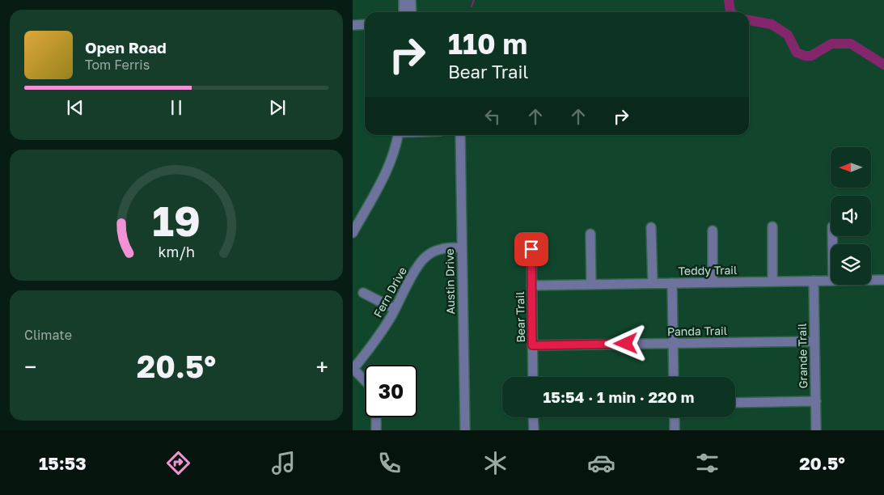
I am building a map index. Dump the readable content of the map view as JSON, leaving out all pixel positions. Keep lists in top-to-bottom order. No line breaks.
{"streets":{"street":["Teddy Trail","Austin Drive","Fern Drive","Bear Trail","Panda Trail","Grande Trail"]},"crossings":[["Teddy Trail","Bear Trail"],["Teddy Trail","Grande Trail"],["Austin Drive","Fern Drive"],["Bear Trail","Panda Trail"],["Panda Trail","Grande Trail"]],"north":"left","page":{"turn":["110 m","Bear Trail"],"song":["Open Road","Tom Ferris"],"tile":"Climate","heat":["−","20.5°","+"],"limit":"30","trip":"15:54 · 1 min · 220 m","tabs":["15:53","20.5°"],"gauge":["19","km/h"]}}
